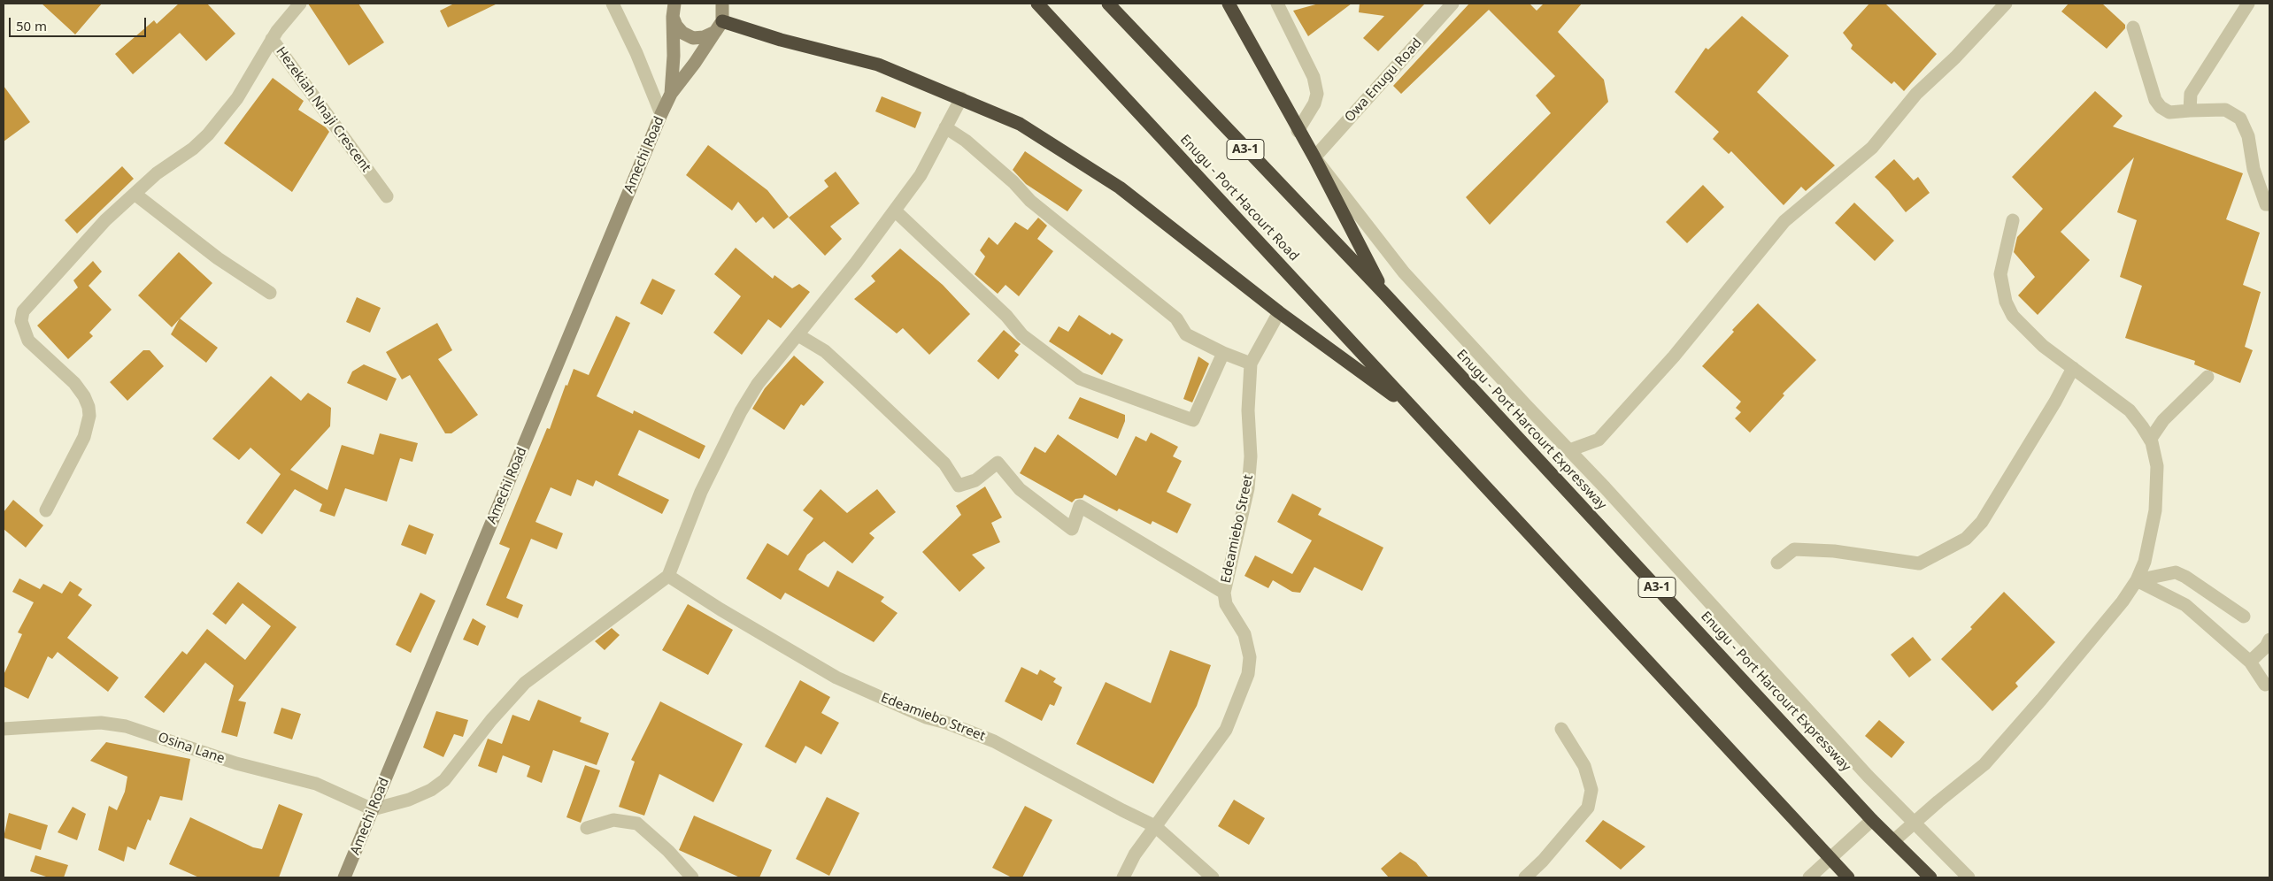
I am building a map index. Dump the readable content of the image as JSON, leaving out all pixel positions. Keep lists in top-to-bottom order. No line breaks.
{"streets":{"highway":["A3-1","Enugu - Port Hacourt Road","Enugu - Port Harcourt Expressway"],"main road":["Amechi Road"],"street":["Owa Enugu Road","Hezekiah Nnaji Crescent","Edeamiebo Street","Osina Lane"]},"crossings":[["Amechi Road","Osina Lane"]],"scale_bar":"50 m"}
